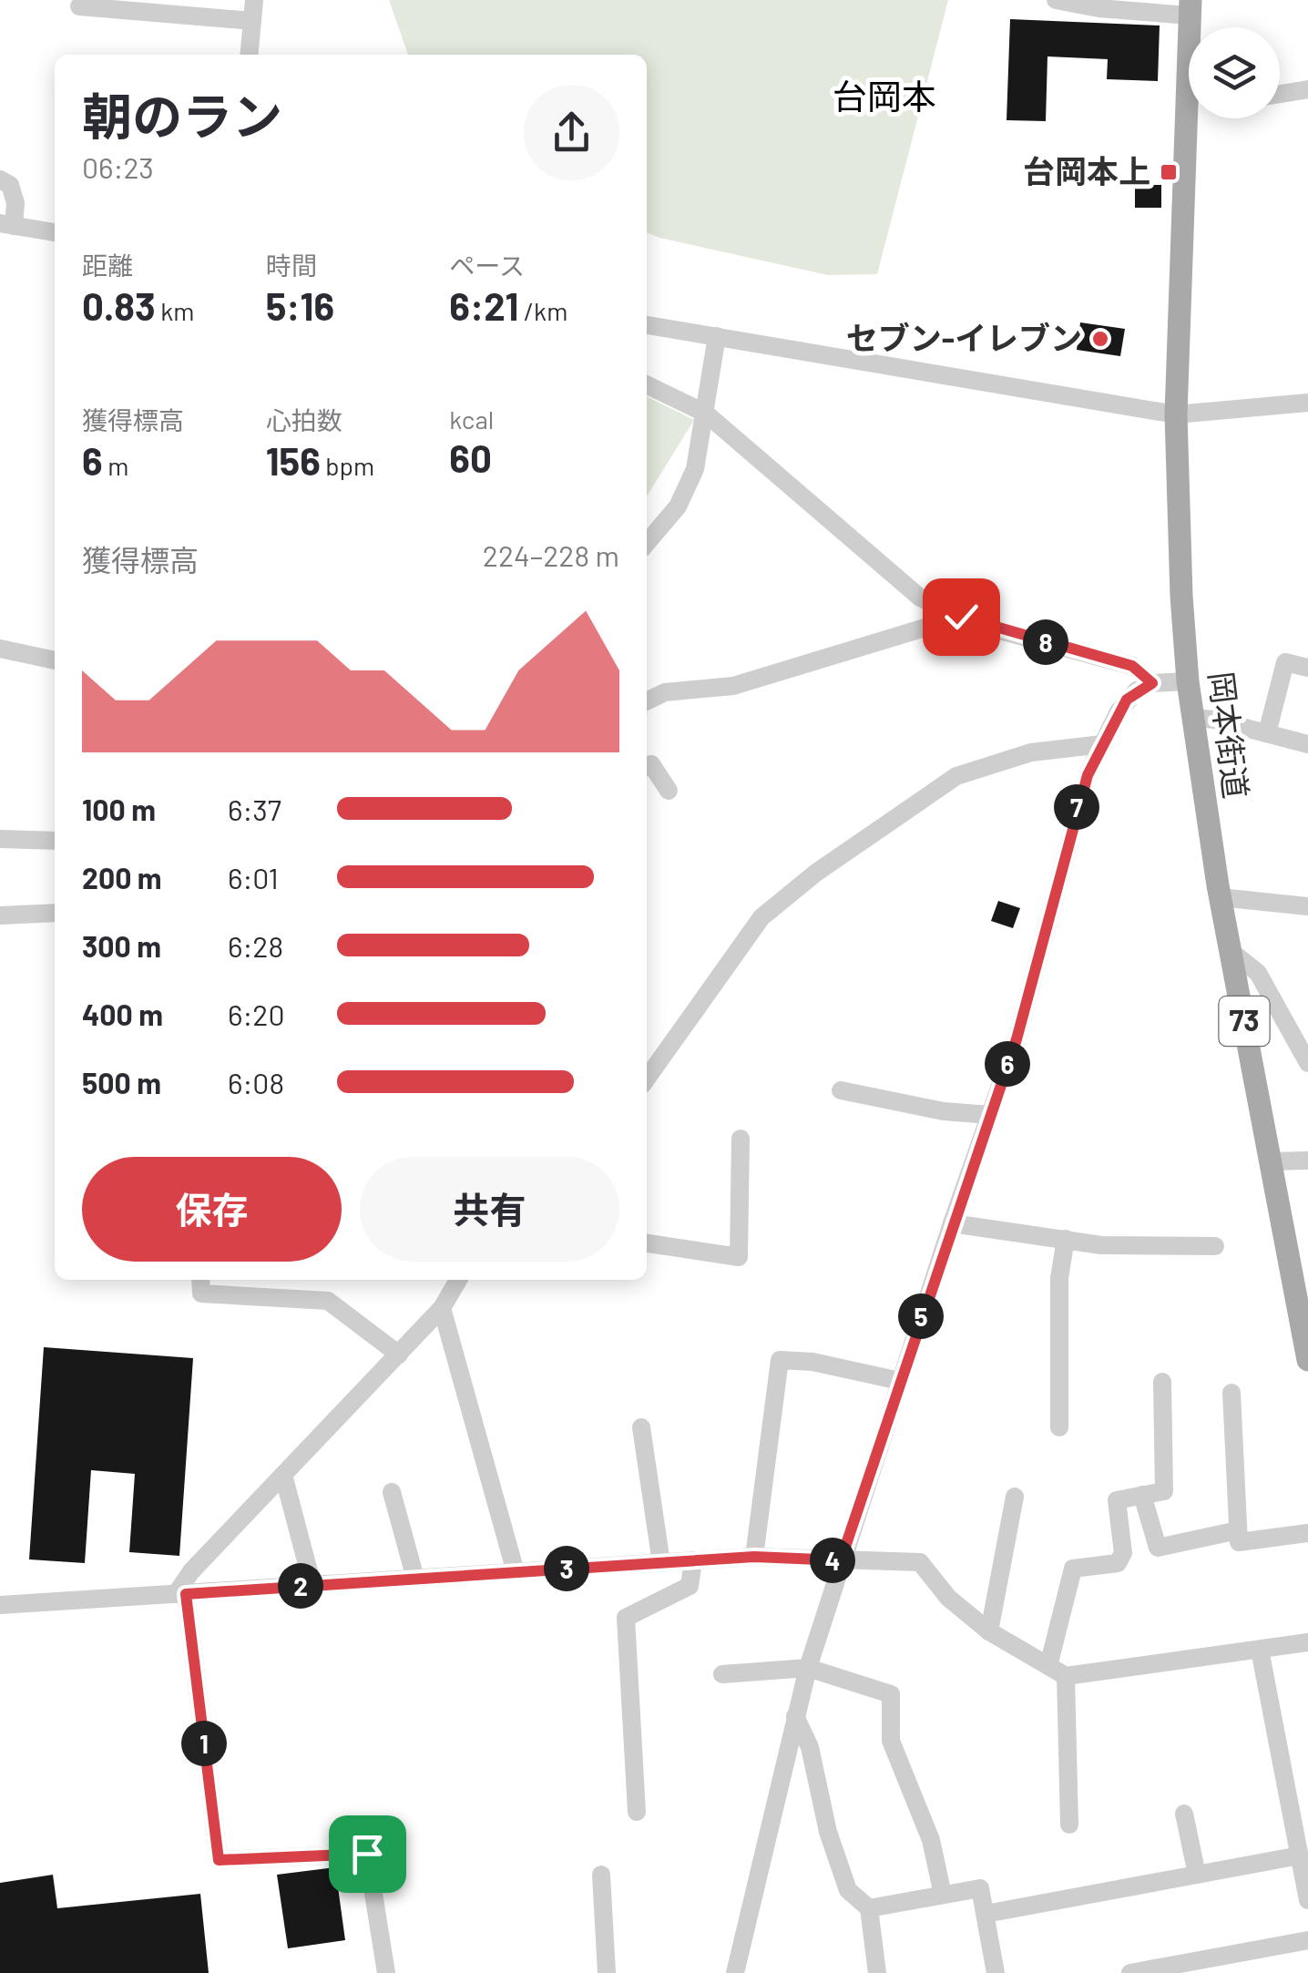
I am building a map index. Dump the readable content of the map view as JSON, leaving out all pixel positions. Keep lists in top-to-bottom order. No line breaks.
{"streets":{"main road":["岡本街道","73"]},"districts":["台岡本"],"places":{"transit":["台岡本上"],"other":["セブン-イレブン"]},"page":{"heading":["朝のラン","06:23"],"stats":[["距離","0.83 km"],["時間","5:16"],["ペース","6:21 /km"],["獲得標高","6 m"],["心拍数","156 bpm"],["kcal","60"]],"chart":["獲得標高","224–228 m"],"pins":["8","7","6","5","4","3","2","1"],"list":[{"name":"100 m","note":"6:37"},{"name":"200 m","note":"6:01"},{"name":"300 m","note":"6:28"},{"name":"400 m","note":"6:20"},{"name":"500 m","note":"6:08"}],"buttons":["保存","共有"]}}
